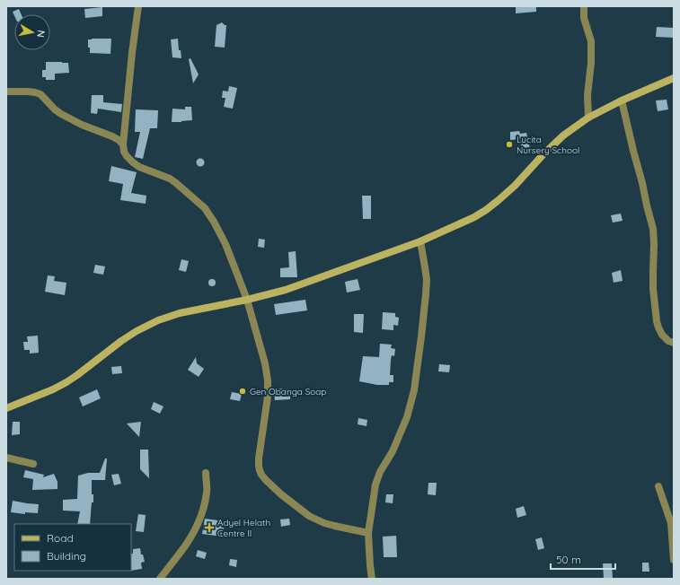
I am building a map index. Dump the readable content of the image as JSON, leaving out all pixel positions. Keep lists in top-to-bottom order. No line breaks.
{"places":{"other":["Lucita Nursery School","Gen Obanga Soap"],"health":["Adyel Helath Centre II"]},"legend":["Road","Building"],"scale_bar":"50 m","north":"right"}
